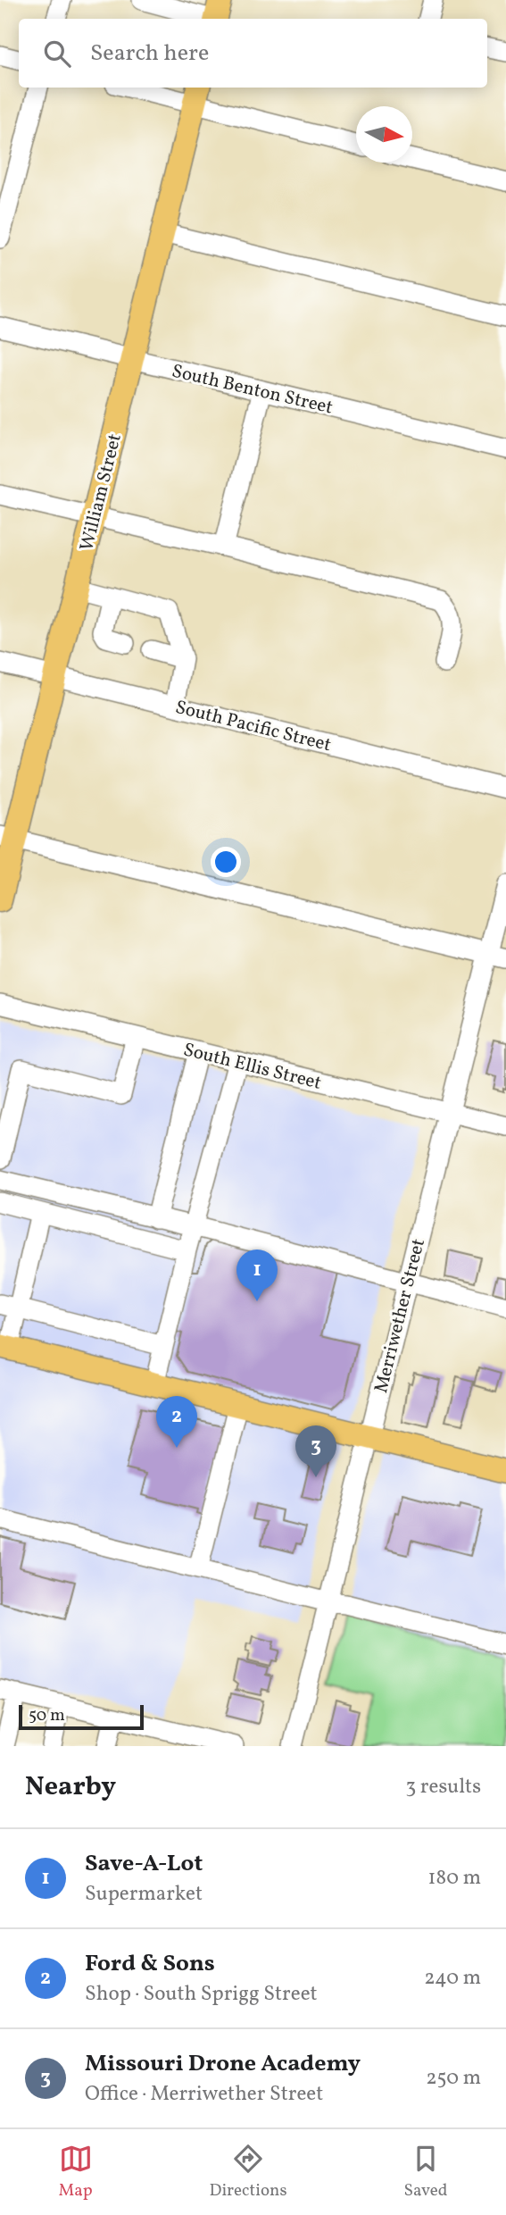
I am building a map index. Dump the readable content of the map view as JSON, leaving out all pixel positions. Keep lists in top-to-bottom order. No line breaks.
{"streets":{"main road":["William Street"],"street":["South Benton Street","South Pacific Street","South Ellis Street","Merriwether Street"]},"crossings":[["South Benton Street","William Street"],["William Street","South Pacific Street"],["South Ellis Street","Merriwether Street"]],"scale_bar":"50 m","north":"right","page":{"search":"Search here","pins":["1","2","3"],"scale":"50 m","heading":["Nearby","3 results"],"list":[{"mark":"1","name":"Save-A-Lot","note":"Supermarket","value":"180 m"},{"mark":"2","name":"Ford & Sons","note":"Shop · South Sprigg Street","value":"240 m"},{"mark":"3","name":"Missouri Drone Academy","note":"Office · Merriwether Street","value":"250 m"}],"nav":["Map","Directions","Saved"]}}
